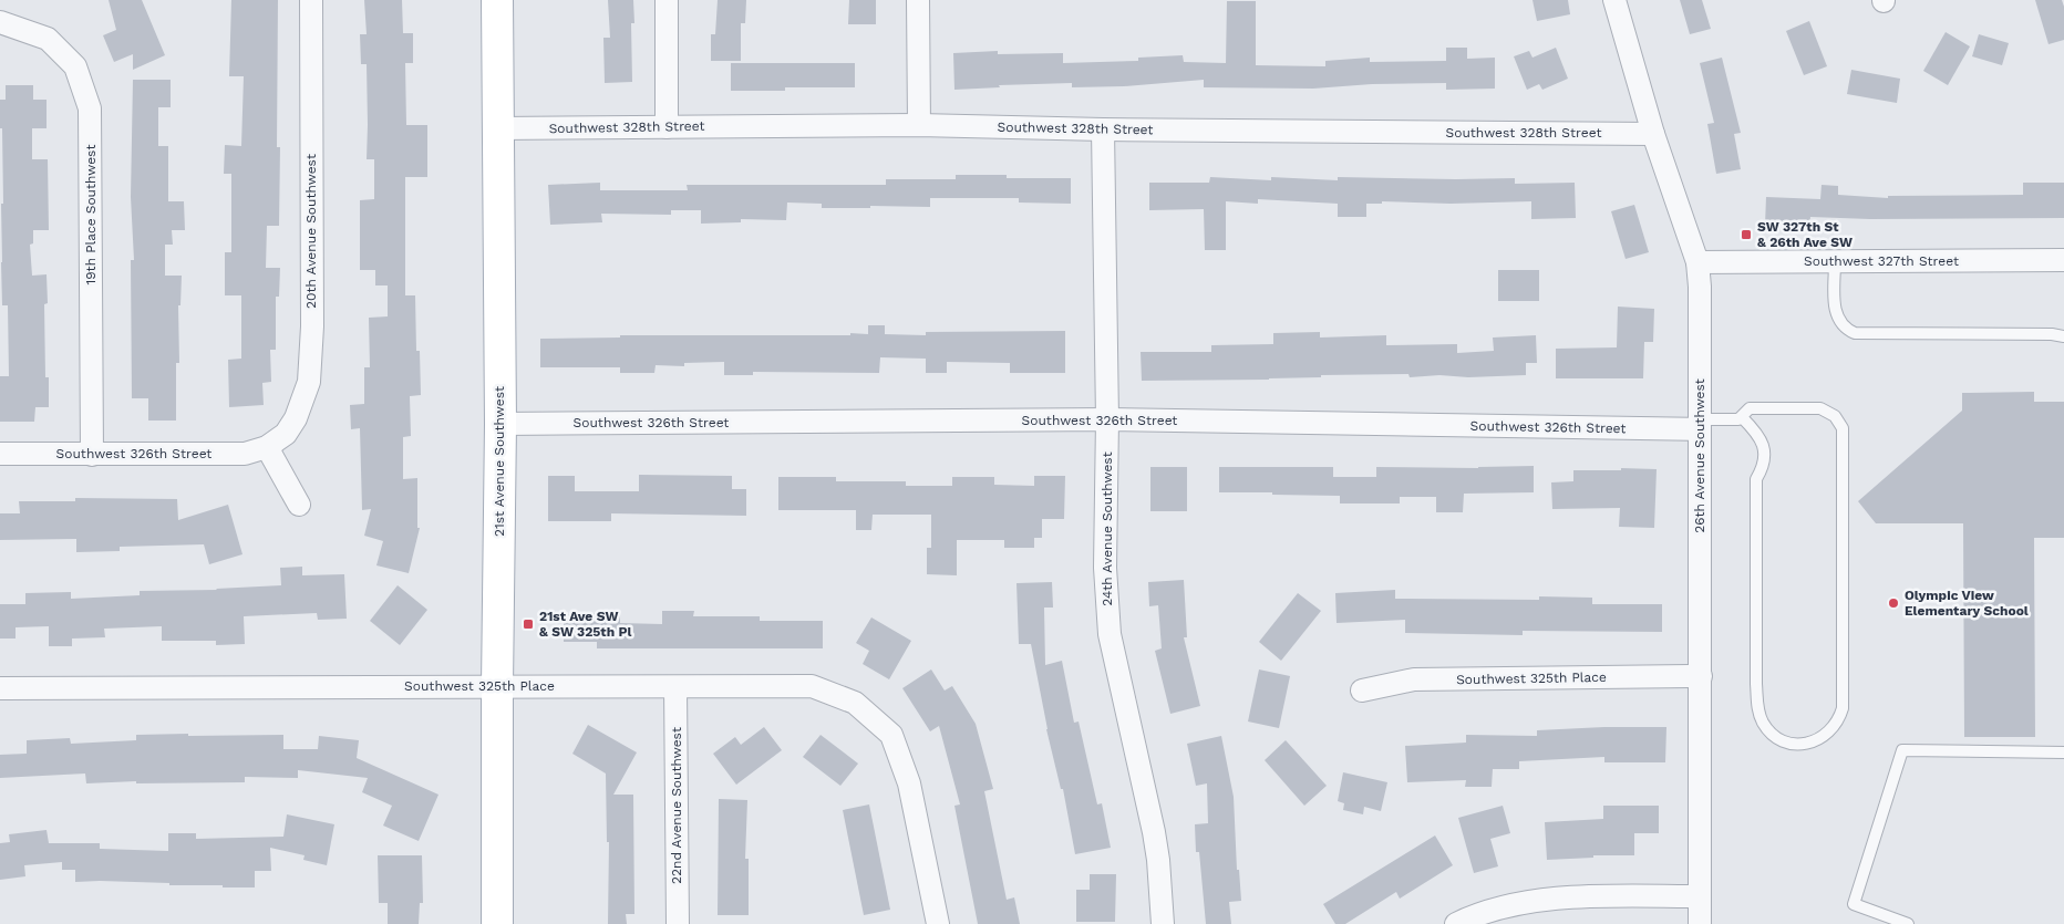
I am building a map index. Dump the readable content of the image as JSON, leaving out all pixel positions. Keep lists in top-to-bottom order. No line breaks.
{"streets":{"main road":["21st Avenue Southwest"],"street":["Southwest 328th Street","19th Place Southwest","20th Avenue Southwest","Southwest 327th Street","Southwest 326th Street","26th Avenue Southwest","24th Avenue Southwest","Southwest 325th Place","22nd Avenue Southwest"]},"crossings":[["Southwest 328th Street","26th Avenue Southwest"],["Southwest 328th Street","21st Avenue Southwest"],["Southwest 328th Street","24th Avenue Southwest"],["19th Place Southwest","Southwest 326th Street"],["20th Avenue Southwest","Southwest 326th Street"],["Southwest 327th Street","26th Avenue Southwest"],["Southwest 326th Street","26th Avenue Southwest"],["Southwest 326th Street","21st Avenue Southwest"],["Southwest 326th Street","24th Avenue Southwest"],["26th Avenue Southwest","Southwest 325th Place"],["21st Avenue Southwest","Southwest 325th Place"],["Southwest 325th Place","22nd Avenue Southwest"]],"places":{"transit":["SW 327th St & 26th Ave SW","21st Ave SW & SW 325th Pl"],"other":["Olympic View Elementary School"]}}
